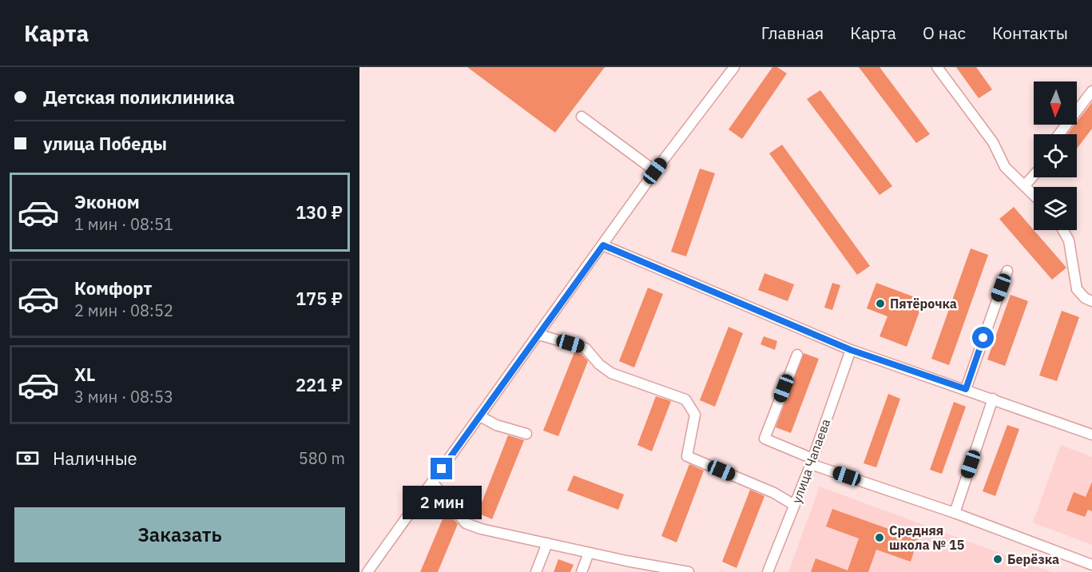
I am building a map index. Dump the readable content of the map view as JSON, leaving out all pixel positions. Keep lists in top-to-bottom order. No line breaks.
{"streets":{"street":["улица Чапаева"]},"places":["Пятёрочка","Средняя школа № 15","Берёзка"],"north":"bottom","page":{"header":"Карта","nav":["Главная","Карта","О нас","Контакты"],"banner":["Детская поликлиника","улица Победы"],"list":[{"name":"Эконом","note":"1 мин · 08:51","value":"130 ₽"},{"name":"Комфорт","note":"2 мин · 08:52","value":"175 ₽"},{"name":"XL","note":"3 мин · 08:53","value":"221 ₽"}],"pay":["Наличные","580 m"],"bubble":"2 мин","buttons":"Заказать"}}
